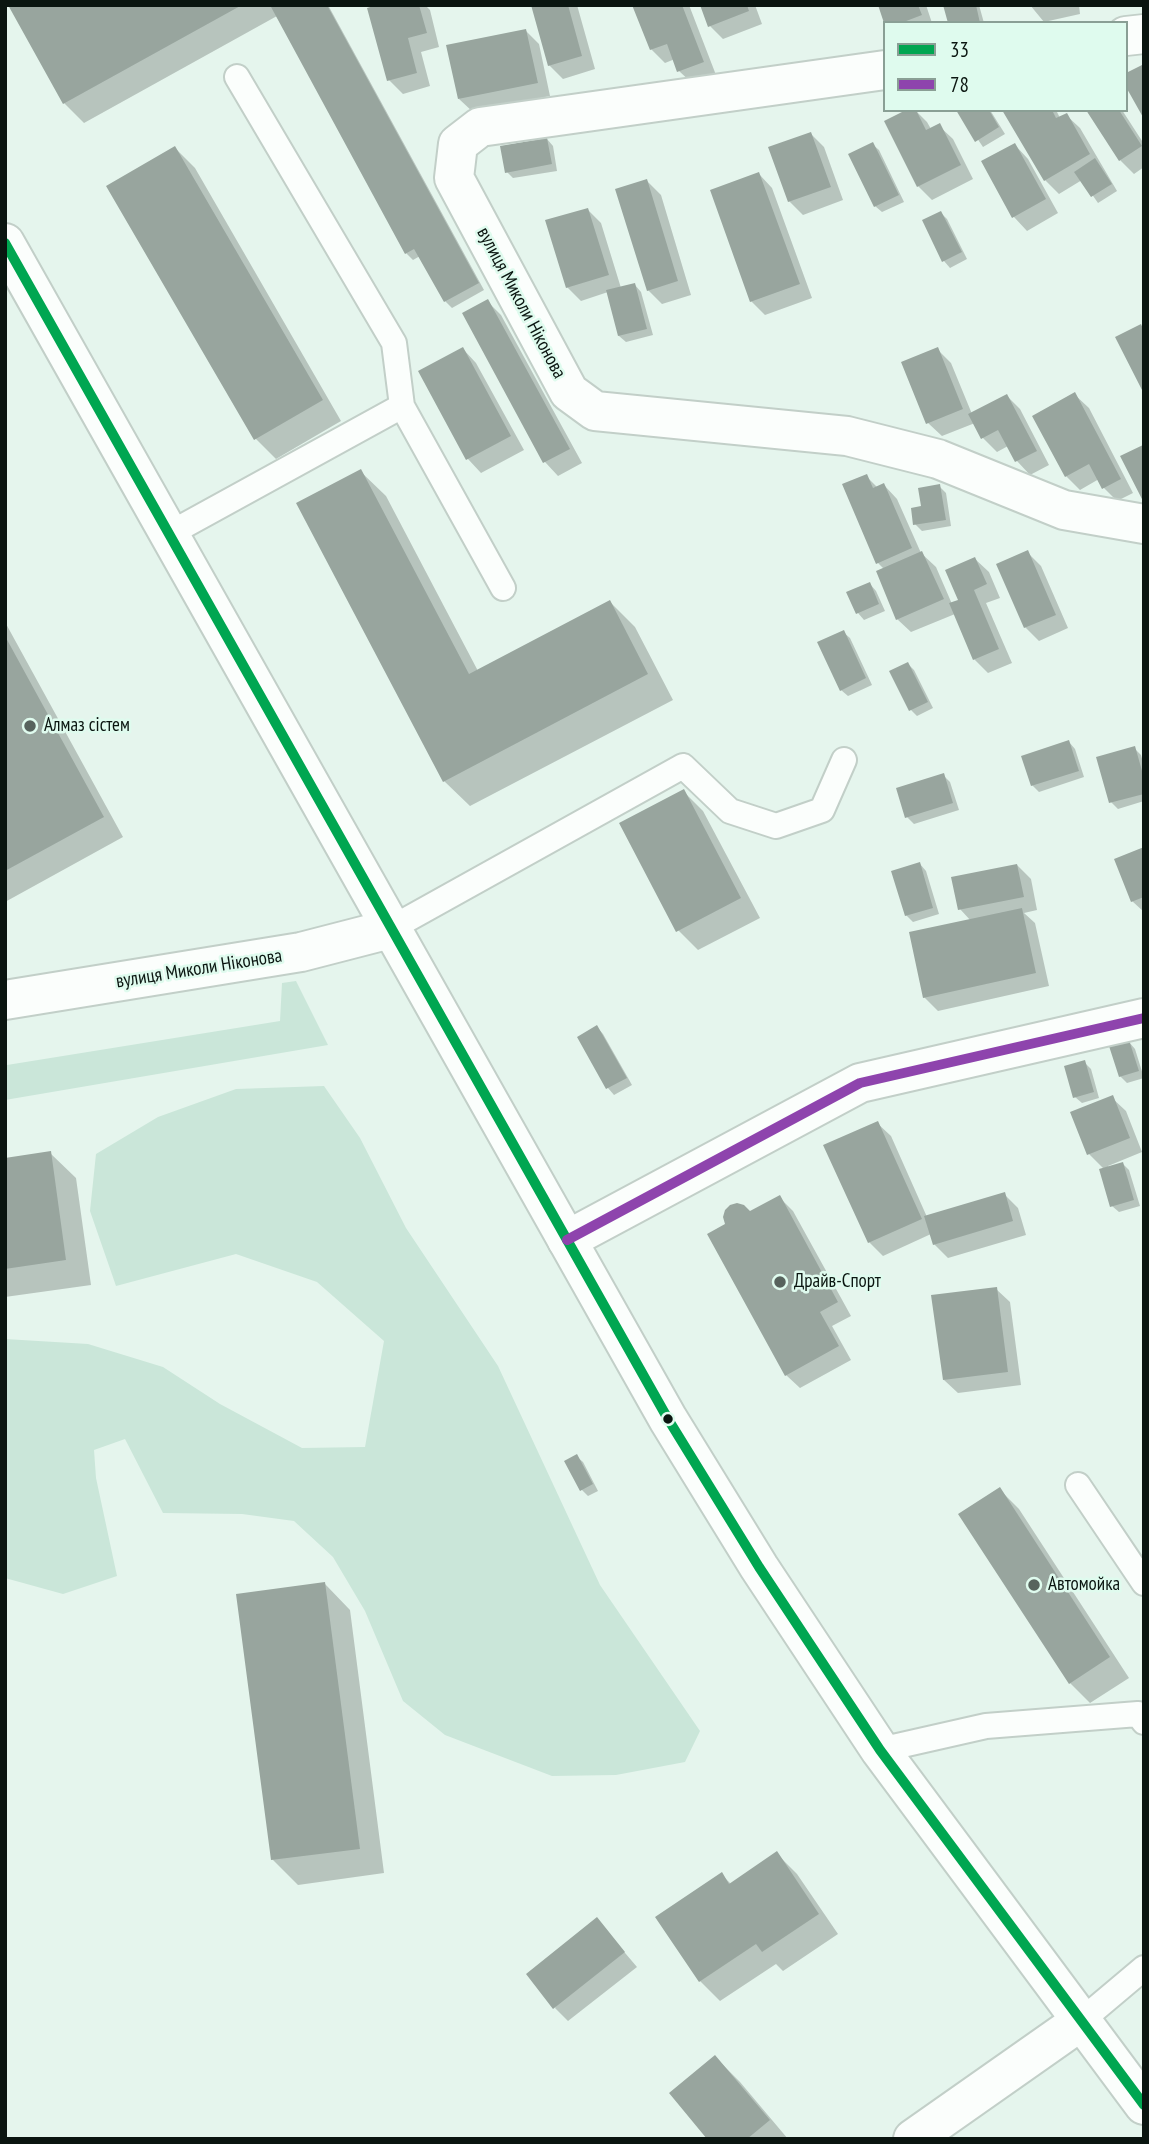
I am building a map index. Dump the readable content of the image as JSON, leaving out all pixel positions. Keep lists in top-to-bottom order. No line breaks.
{"streets":{"street":["вулиця Миколи Ніконова"]},"places":["Алмаз сістем","Драйв-Спорт","Автомойка"],"lines":["transit line 33","transit line 78"],"legend":["33","78"]}
